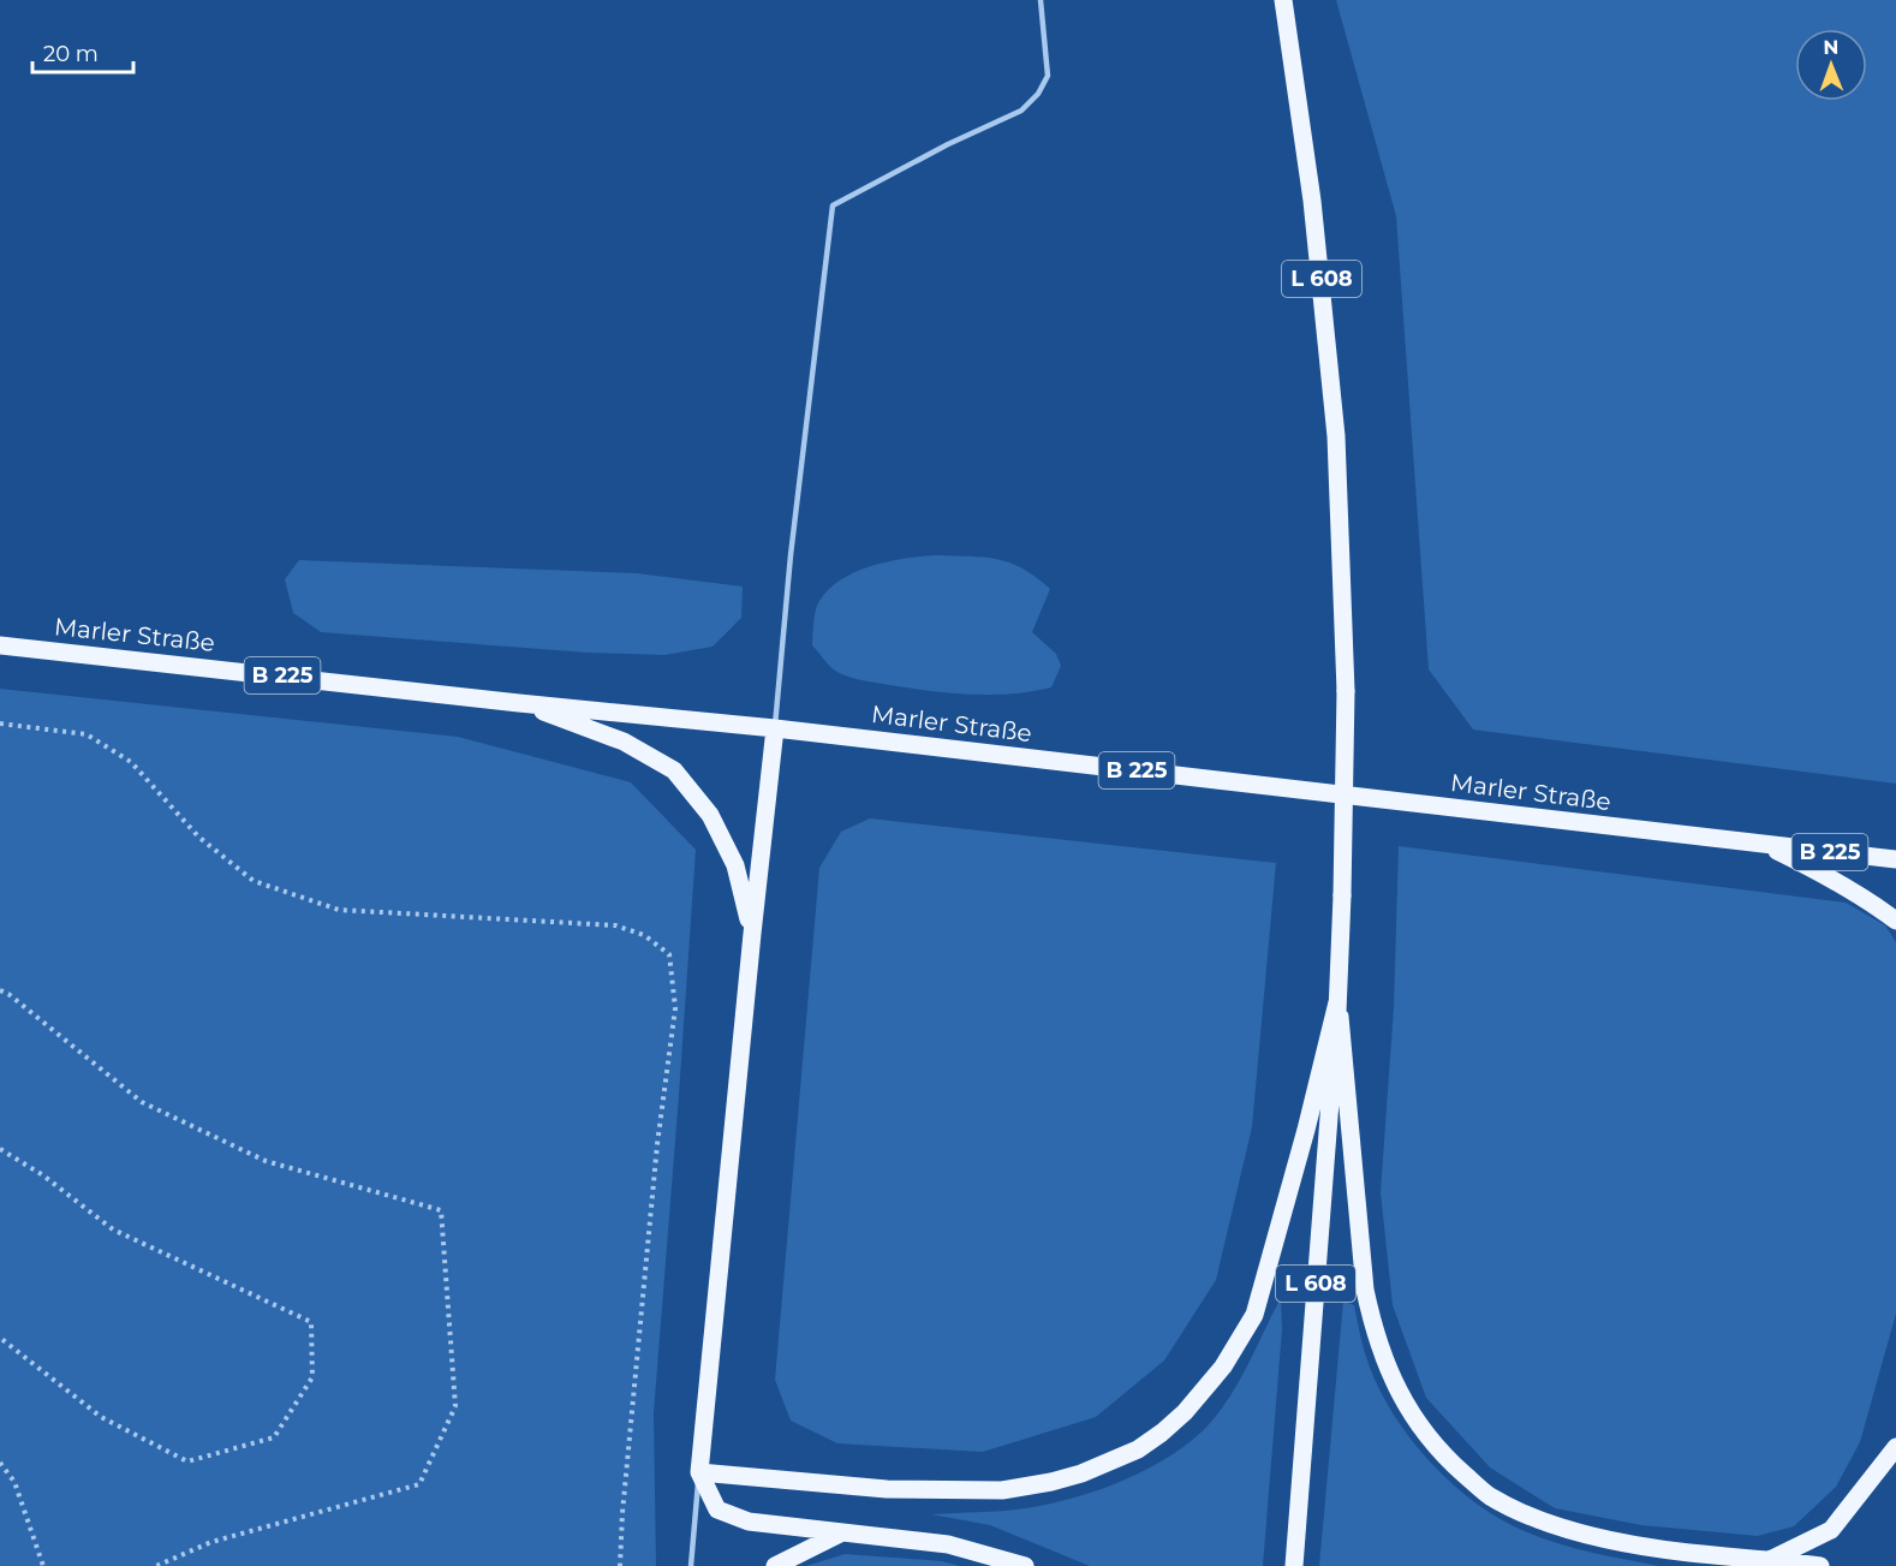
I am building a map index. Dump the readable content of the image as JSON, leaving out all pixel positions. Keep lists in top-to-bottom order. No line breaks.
{"streets":{"main road":["L 608","Marler Straße","B 225"]},"scale_bar":"20 m","north":"top"}
